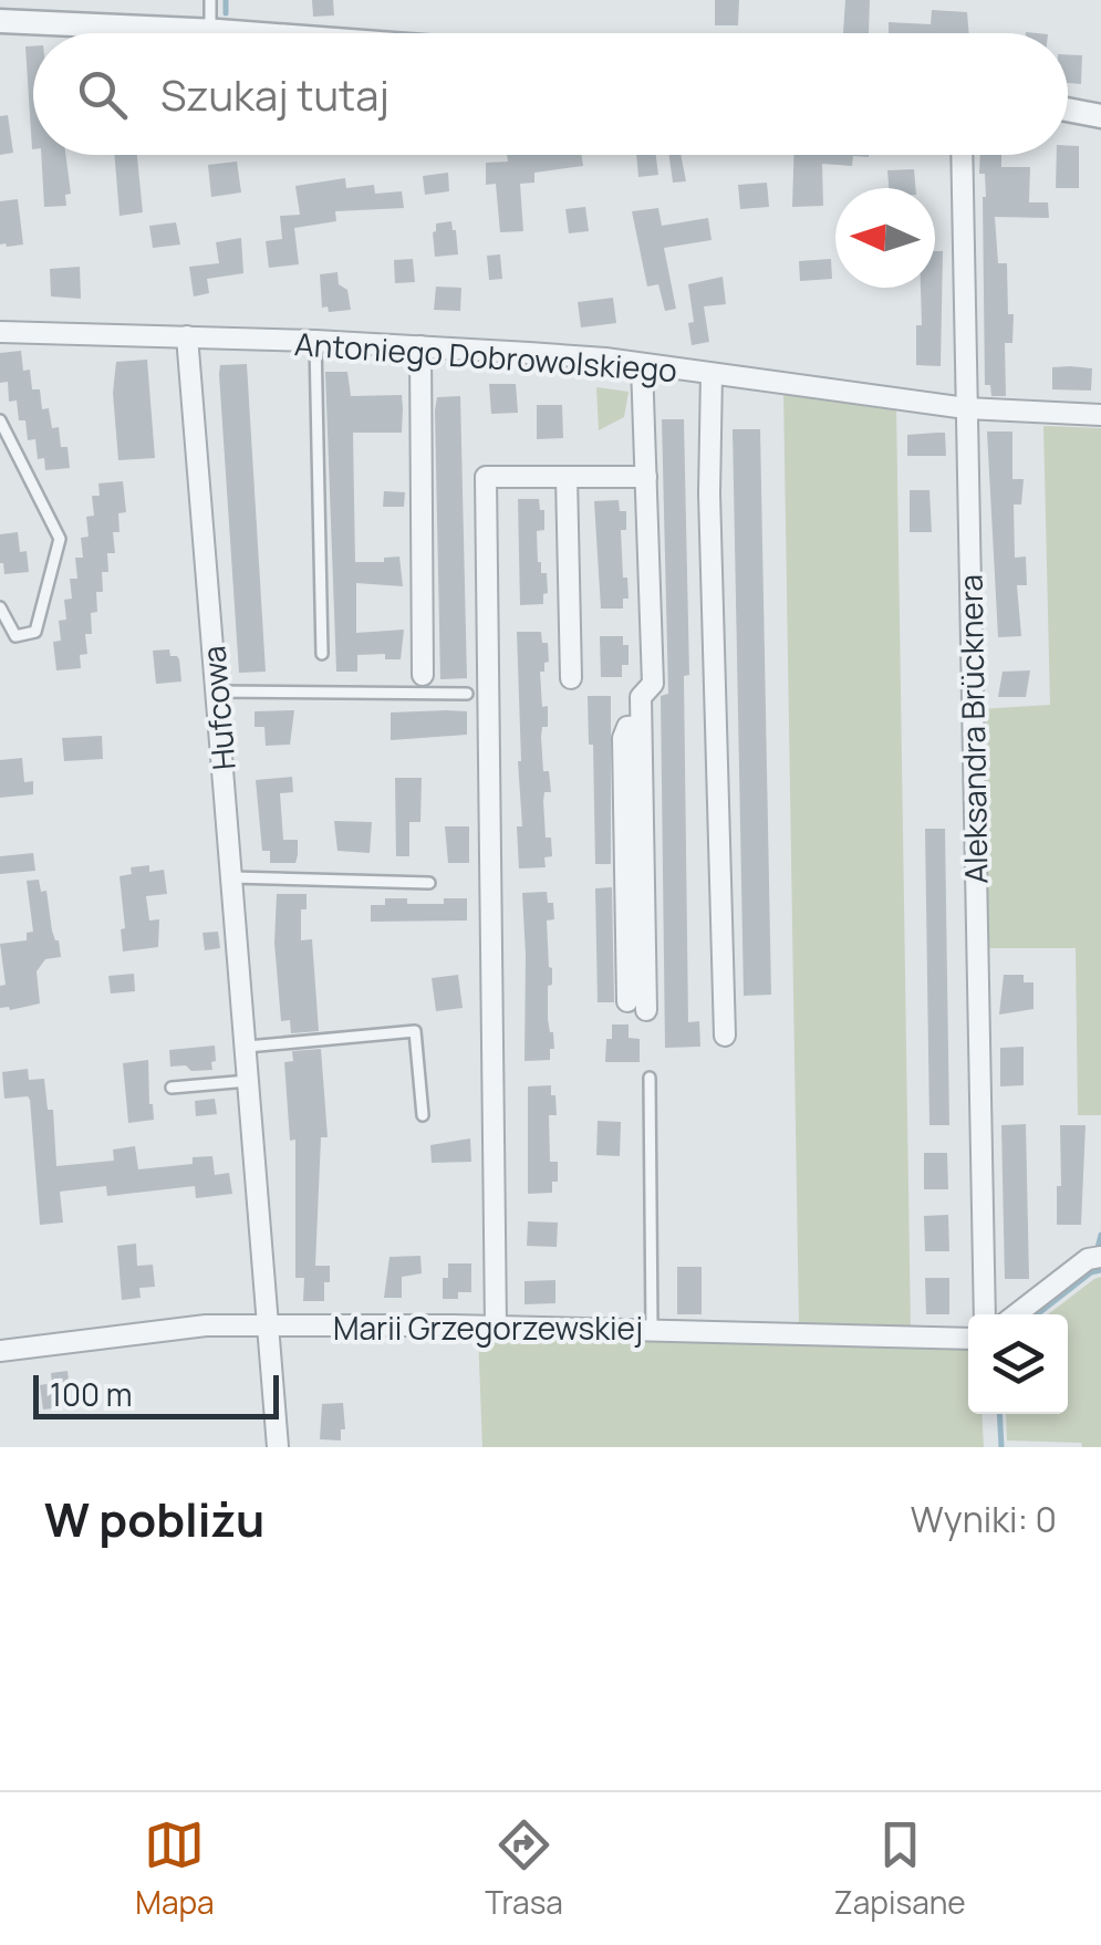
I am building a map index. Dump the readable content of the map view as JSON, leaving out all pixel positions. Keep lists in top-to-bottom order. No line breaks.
{"streets":{"street":["Antoniego Dobrowolskiego","Hufcowa","Aleksandra Brücknera","Marii Grzegorzewskiej"]},"crossings":[["Antoniego Dobrowolskiego","Hufcowa"],["Antoniego Dobrowolskiego","Aleksandra Brücknera"],["Hufcowa","Marii Grzegorzewskiej"]],"scale_bar":"100 m","north":"left","page":{"search":"Szukaj tutaj","scale":"100 m","heading":["W pobliżu","Wyniki: 0"],"nav":["Mapa","Trasa","Zapisane"]}}
